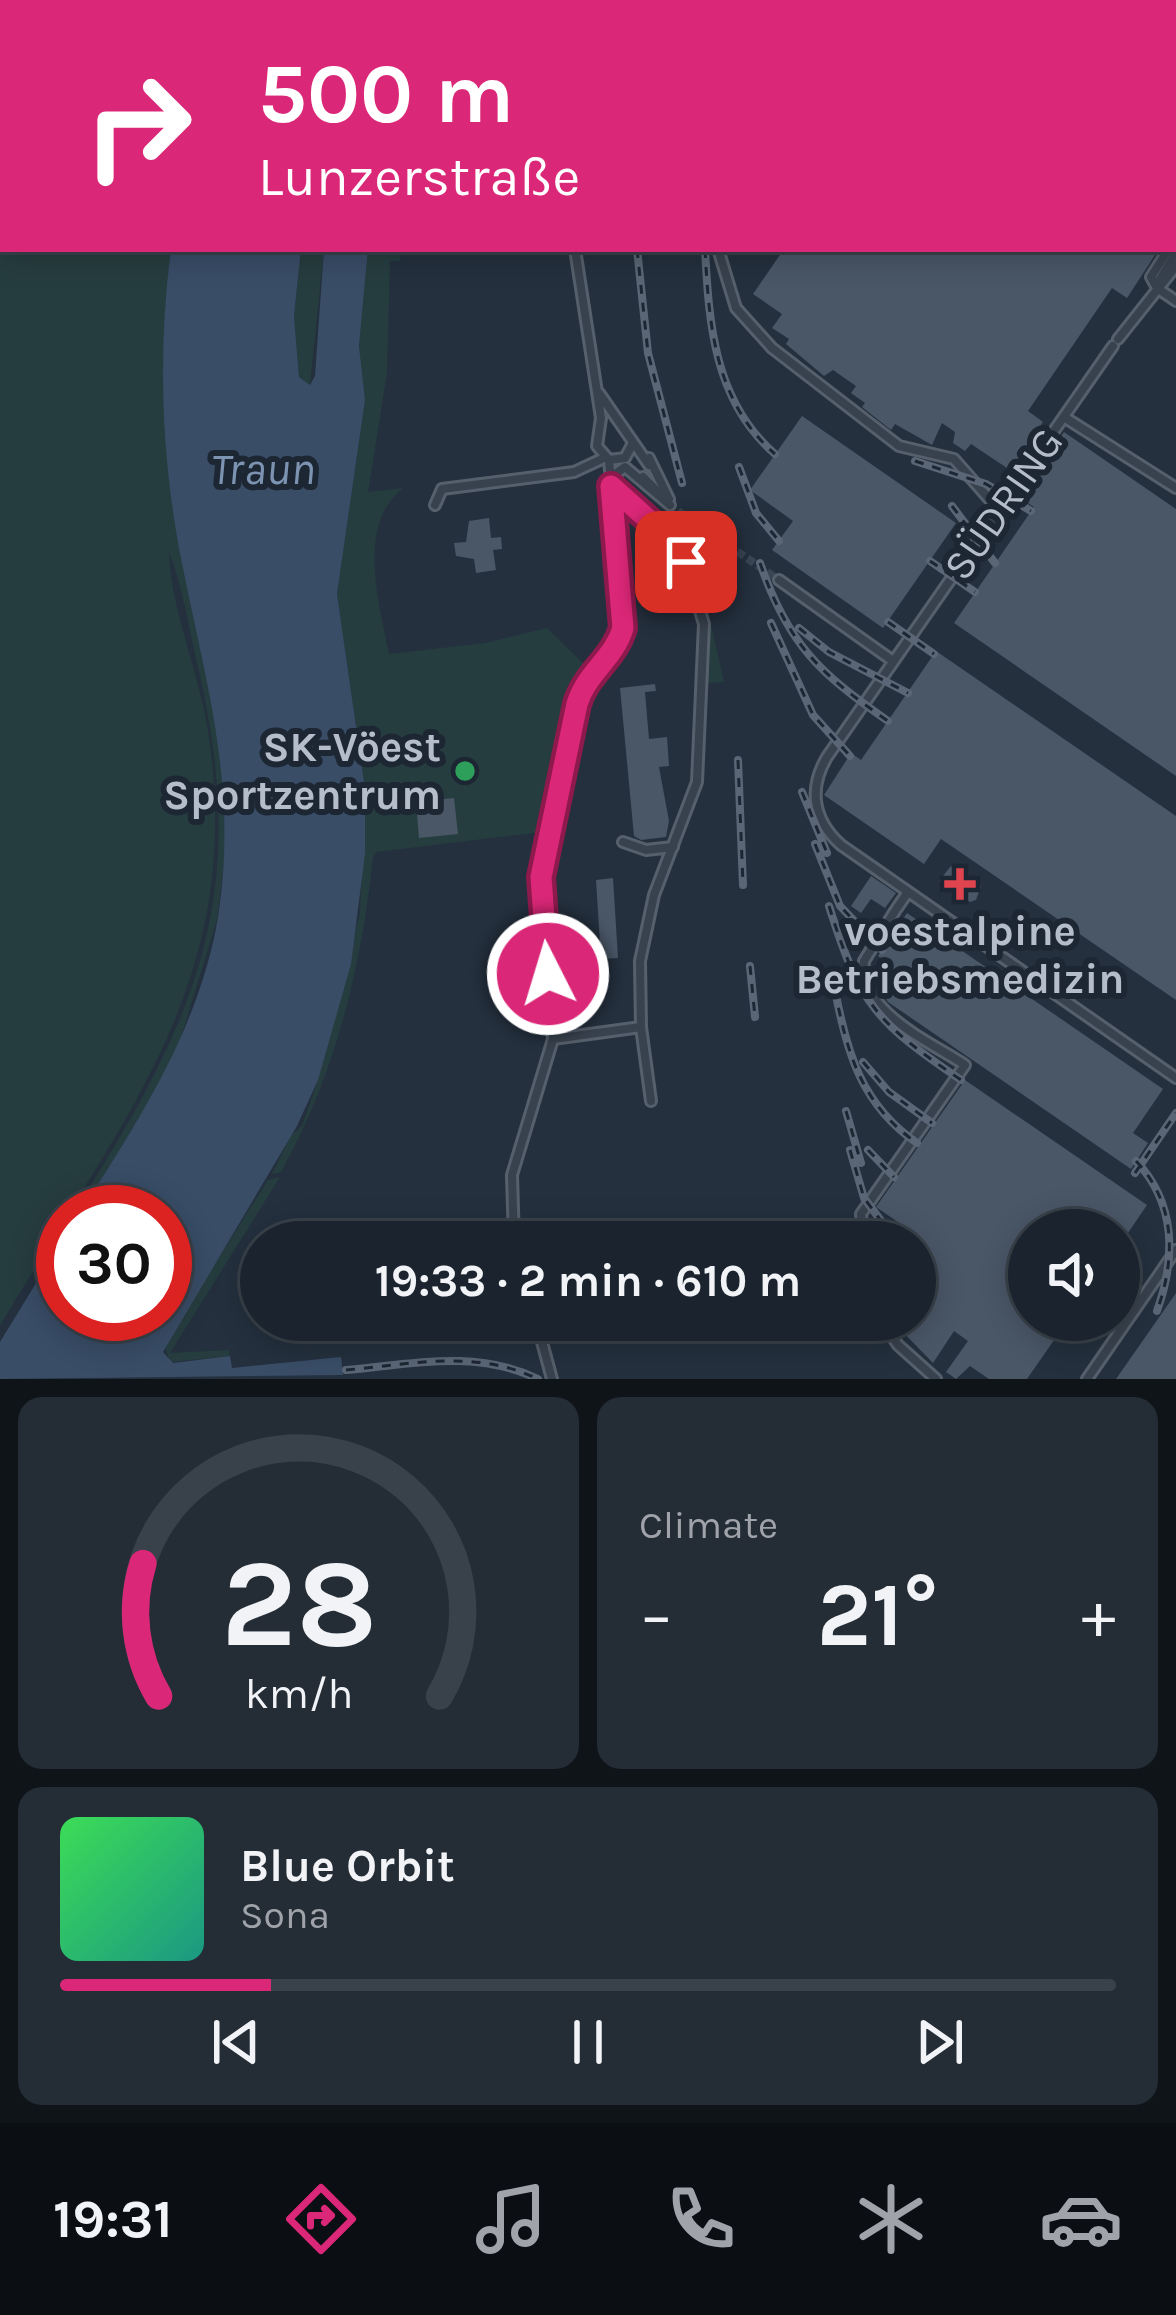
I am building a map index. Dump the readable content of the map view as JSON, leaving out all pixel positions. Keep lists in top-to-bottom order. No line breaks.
{"streets":{"street":["SÜDRING"]},"water":["Traun"],"places":{"other":["SK-Vöest Sportzentrum"],"health":["voestalpine Betriebsmedizin"]},"page":{"turn":["500 m","Lunzerstraße"],"limit":"30","trip":"19:33 · 2 min · 610 m","tile":"Climate","heat":["−","21°","+"],"song":["Blue Orbit","Sona"],"tabs":"19:31","gauge":["28","km/h"]}}
